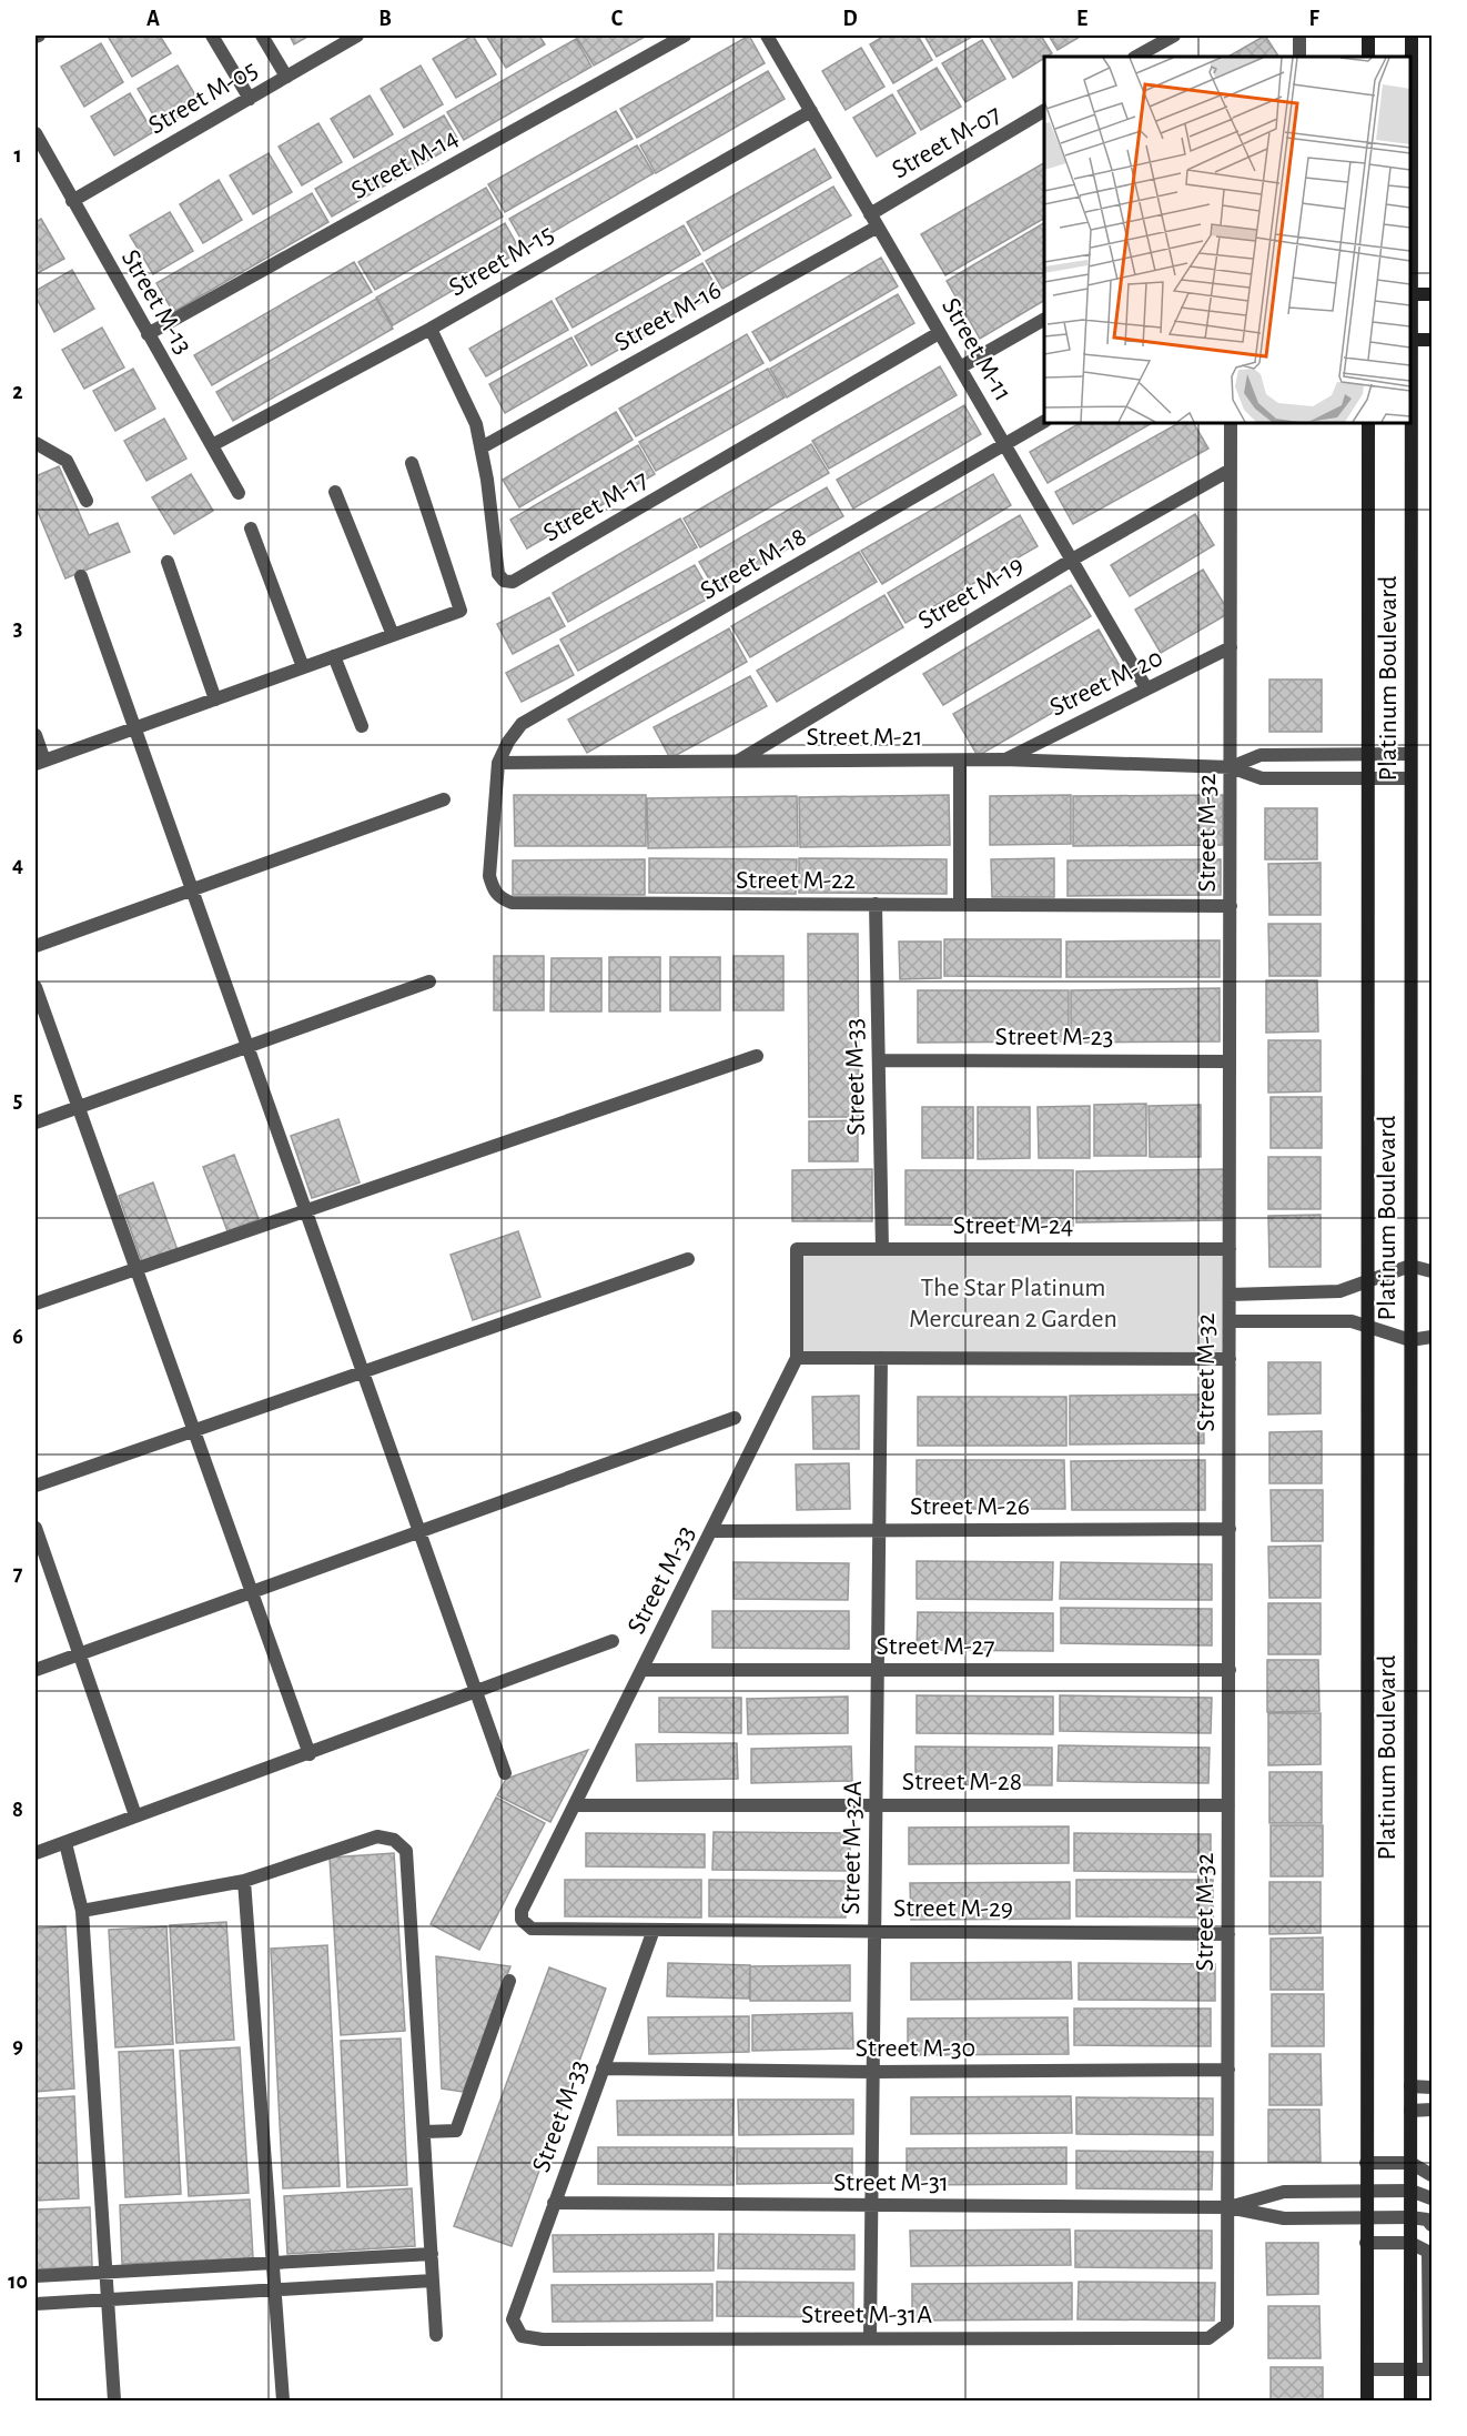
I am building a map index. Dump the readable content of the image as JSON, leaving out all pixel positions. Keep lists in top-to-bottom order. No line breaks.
{"streets":{"street":["Street M-05","Street M-07","Street M-14","Street M-15","Street M-13","Street M-16","Street M-11","Street M-17","Street M-18","Street M-19","Platinum Boulevard","Street M-20","Street M-21","Street M-32","Street M-22","Street M-23","Street M-33","Street M-24","Street M-26","Street M-27","Street M-28","Street M-32A","Street M-29","Street M-30","Street M-31","Street M-31A"]},"crossings":[["Street M-05","Street M-13"],["Street M-07","Street M-11"],["Street M-14","Street M-13"],["Street M-15","Street M-13"],["Street M-15","Street M-11"],["Street M-15","Street M-17"],["Street M-16","Street M-11"],["Street M-16","Street M-17"],["Street M-11","Street M-17"],["Street M-11","Street M-18"],["Street M-11","Street M-19"],["Street M-11","Street M-20"],["Street M-18","Street M-21"],["Street M-18","Street M-22"],["Street M-19","Street M-21"],["Street M-19","Street M-32"],["Street M-20","Street M-21"],["Street M-20","Street M-32"],["Street M-21","Street M-32"],["Street M-21","Street M-22"],["Street M-32","Street M-22"],["Street M-32","Street M-23"],["Street M-32","Street M-24"],["Street M-32","Street M-26"],["Street M-32","Street M-27"],["Street M-32","Street M-28"],["Street M-32","Street M-29"],["Street M-32","Street M-30"],["Street M-32","Street M-31"],["Street M-32","Street M-31A"],["Street M-22","Street M-33"],["Street M-23","Street M-33"],["Street M-33","Street M-24"],["Street M-33","Street M-26"],["Street M-33","Street M-27"],["Street M-33","Street M-28"],["Street M-33","Street M-29"],["Street M-33","Street M-30"],["Street M-33","Street M-31"],["Street M-33","Street M-31A"],["Street M-26","Street M-32A"],["Street M-27","Street M-32A"],["Street M-28","Street M-32A"],["Street M-32A","Street M-29"],["Street M-32A","Street M-30"],["Street M-32A","Street M-31"],["Street M-32A","Street M-31A"]],"parks":["The Star Platinum Mercurean 2 Garden"],"grid":{"columns":["A","B","C","D","E","F"],"rows":["1","2","3","4","5","6","7","8","9","10"]}}
